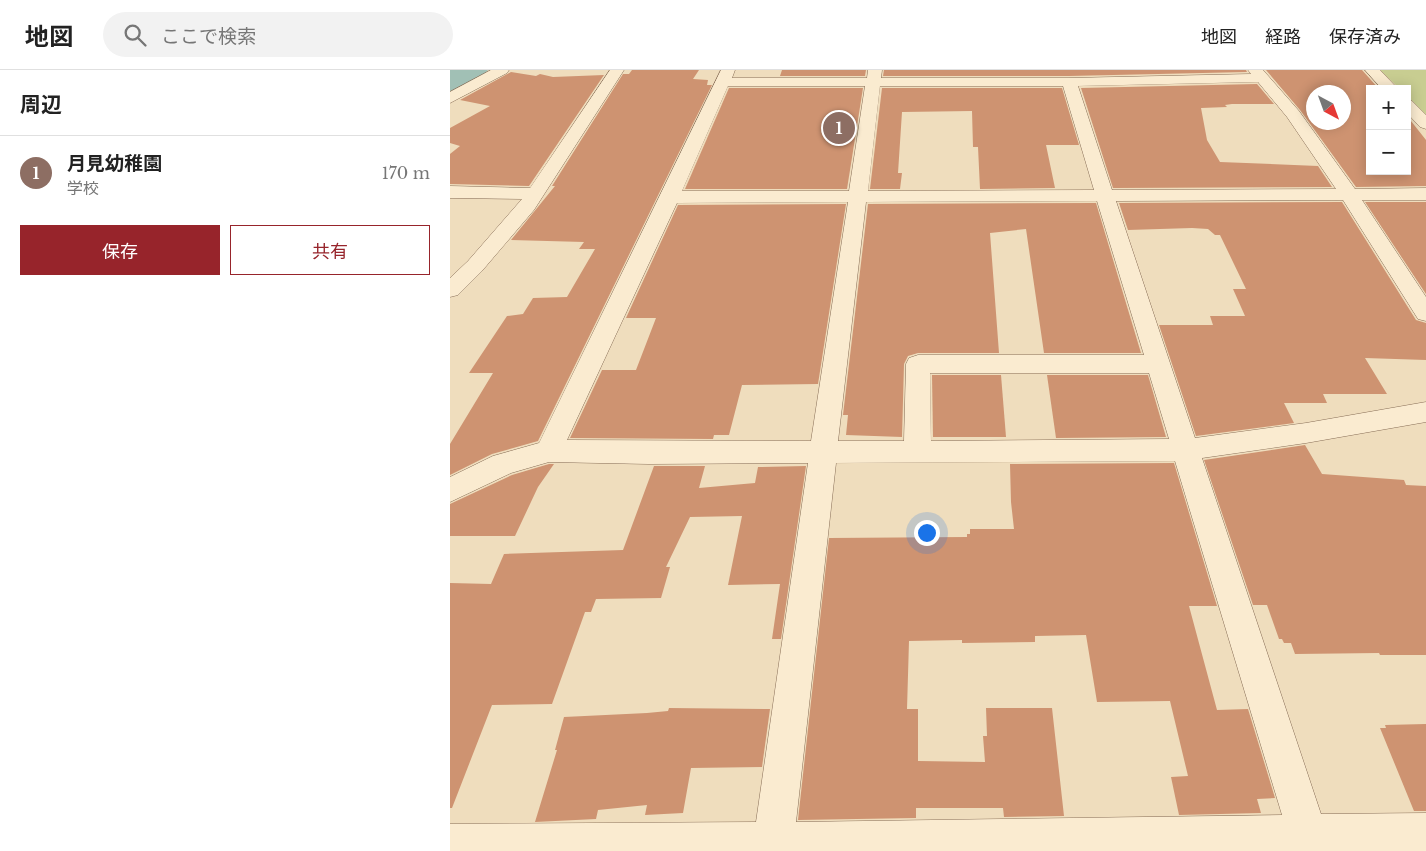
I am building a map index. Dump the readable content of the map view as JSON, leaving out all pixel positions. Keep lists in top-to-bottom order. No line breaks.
{"north":"bottom right","page":{"header":"地図","search":"ここで検索","nav":["地図","経路","保存済み"],"heading":"周辺","map_buttons":["+","−"],"pins":"1","list":[{"mark":"1","name":"月見幼稚園","note":"学校","value":"170 m"}],"buttons":["保存","共有"]}}
